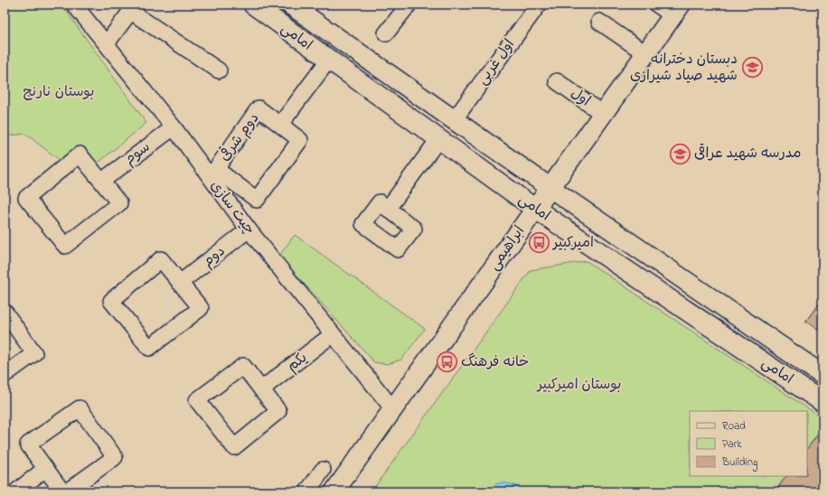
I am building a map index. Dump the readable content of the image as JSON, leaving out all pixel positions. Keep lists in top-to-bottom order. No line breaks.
{"streets":{"main road":["امامی","ابراهیمی"],"street":["اول غربی","اول","دوم شرقی","سوم","چیت سازی","دوم","یکم"]},"crossings":[["امامی","اول غربی"],["امامی","دوم شرقی"],["امامی","ابراهیمی"],["اول","ابراهیمی"],["سوم","چیت سازی"],["چیت سازی","ابراهیمی"],["چیت سازی","دوم"],["چیت سازی","یکم"]],"parks":["بوستان نارنج","بوستان امیرکبیر"],"places":{"school or university":["دبستان دخترانه شهید صیاد شیرازی","مدرسه شهید عراقی"],"bus stop":["امیرکبیر","خانه فرهنگ"]},"legend":["Road","Park","Building"]}
